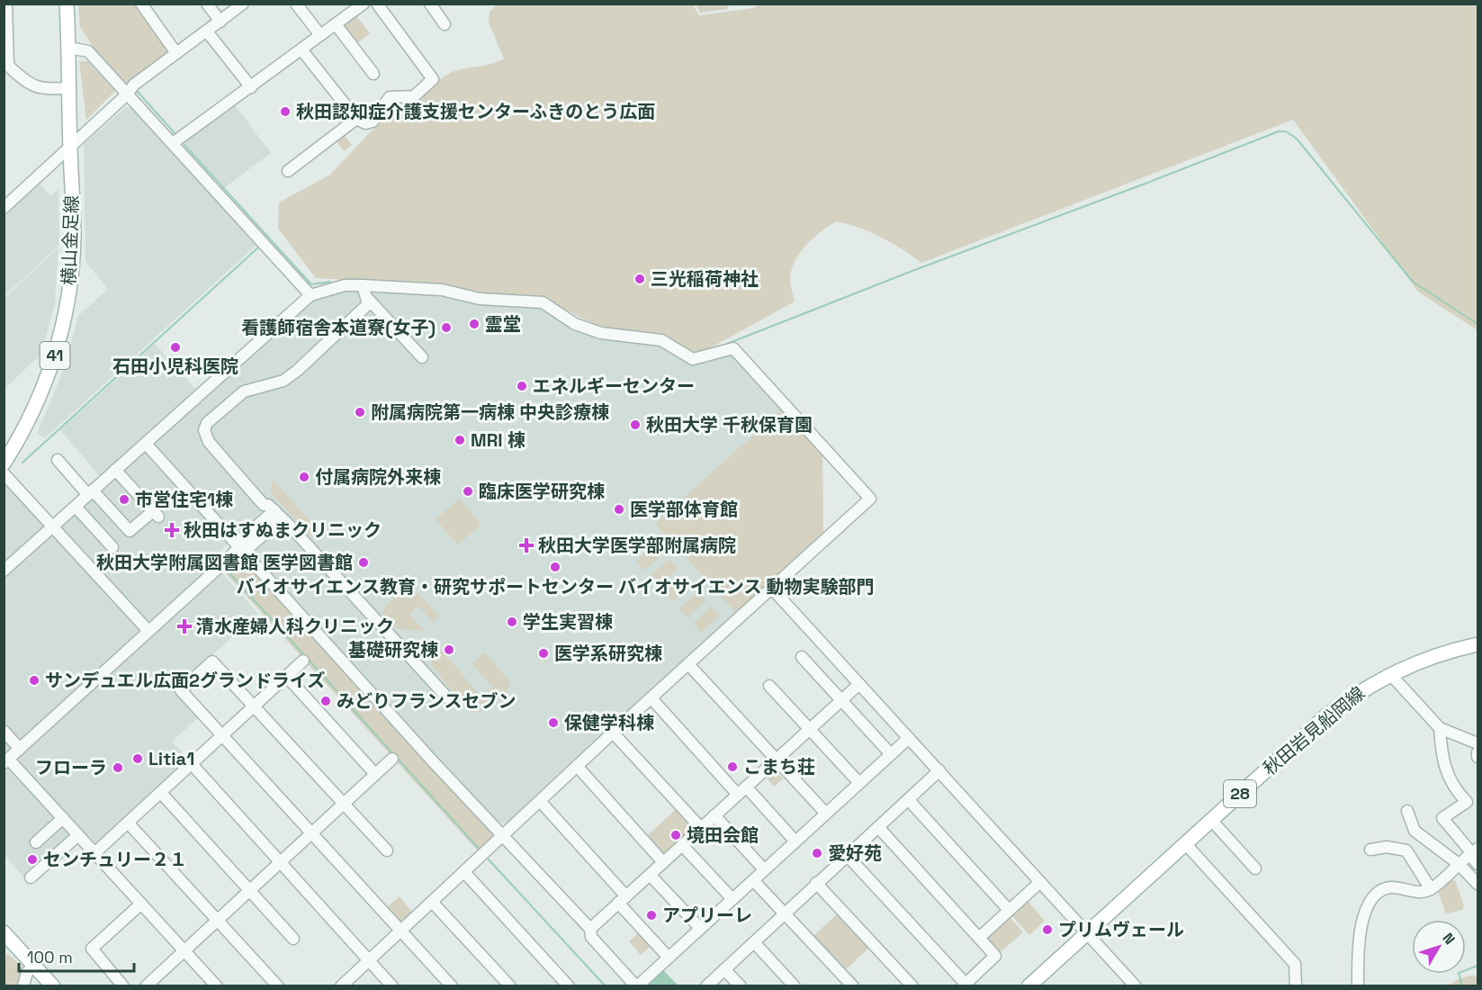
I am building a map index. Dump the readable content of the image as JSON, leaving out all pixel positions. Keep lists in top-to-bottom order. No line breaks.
{"streets":{"main road":["横山金足線","41","秋田岩見船岡線","28"]},"places":{"other":["秋田認知症介護支援センターふきのとう広面","三光稲荷神社","霊堂","看護師宿舎本道寮(女子)","石田小児科医院","エネルギーセンター","附属病院第一病棟 中央診療棟","秋田大学 千秋保育園","MRI 棟","付属病院外来棟","臨床医学研究棟","市営住宅1棟","医学部体育館","秋田大学附属図書館 医学図書館","バイオサイエンス教育・研究サポートセンター バイオサイエンス 動物実験部門","学生実習棟","基礎研究棟","医学系研究棟","サンデュエル広面2グランドライズ","みどりフランスセブン","保健学科棟","Litia1","こまち荘","フローラ","境田会館","愛好苑","センチュリー２１","アプリーレ","プリムヴェール"],"health":["秋田はすぬまクリニック","秋田大学医学部附属病院","清水産婦人科クリニック"]},"scale_bar":"100 m","north":"top right"}
